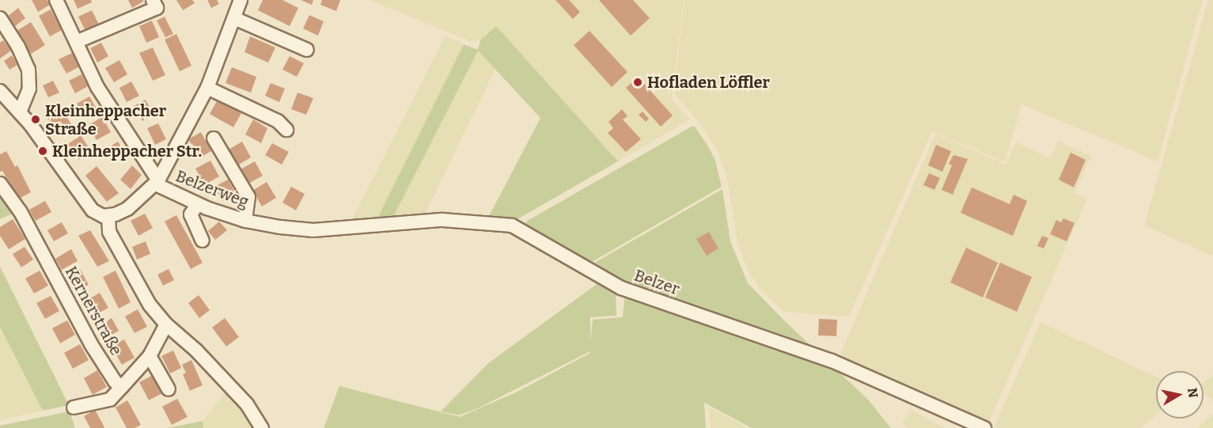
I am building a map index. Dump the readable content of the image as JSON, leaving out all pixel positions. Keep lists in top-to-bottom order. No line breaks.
{"streets":{"street":["Belzerweg","Belzer","Kernerstraße"]},"crossings":[["Belzerweg","Belzer"]],"places":["Hofladen Löffler","Kleinheppacher Straße","Kleinheppacher Str."],"north":"right"}
